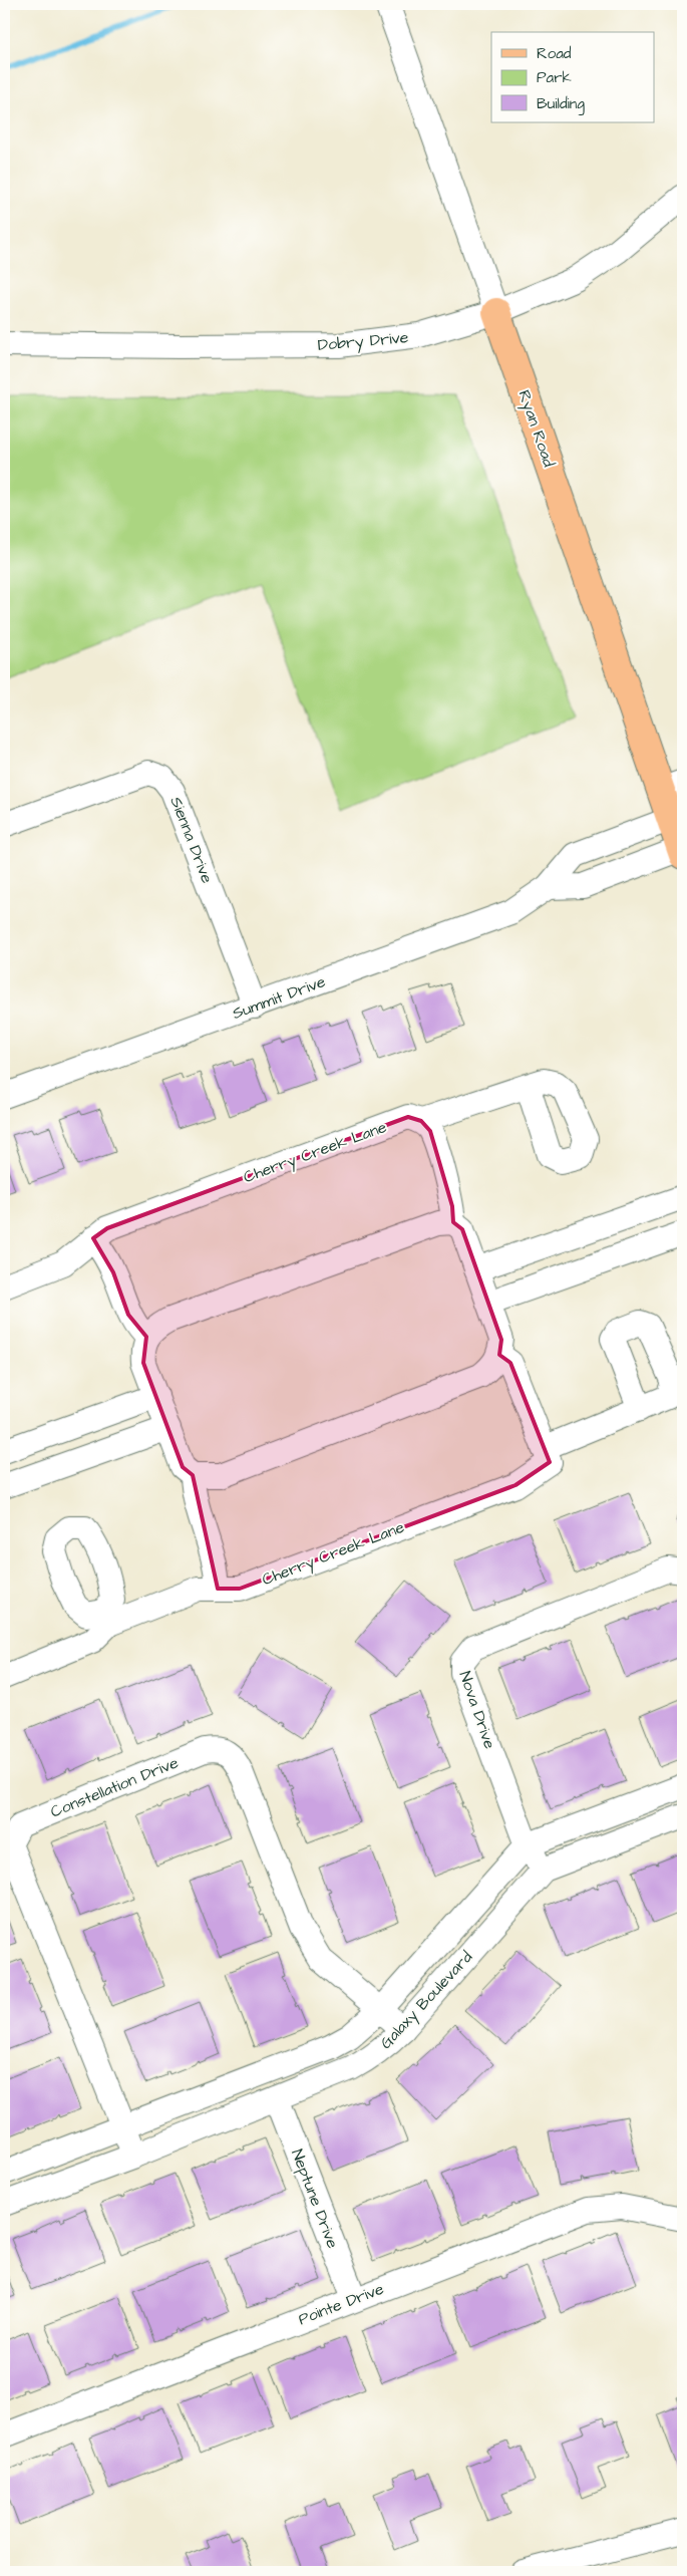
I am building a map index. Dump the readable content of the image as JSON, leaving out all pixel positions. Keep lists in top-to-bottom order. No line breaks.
{"streets":{"main road":["Ryan Road"],"street":["Dobry Drive","Sienna Drive","Summit Drive","Cherry Creek Lane","Nova Drive","Constellation Drive","Galaxy Boulevard","Neptune Drive","Pointe Drive"]},"crossings":[["Dobry Drive","Ryan Road"],["Ryan Road","Summit Drive"],["Sienna Drive","Summit Drive"],["Nova Drive","Galaxy Boulevard"],["Constellation Drive","Galaxy Boulevard"],["Galaxy Boulevard","Neptune Drive"],["Neptune Drive","Pointe Drive"]],"legend":["Road","Park","Building"]}
